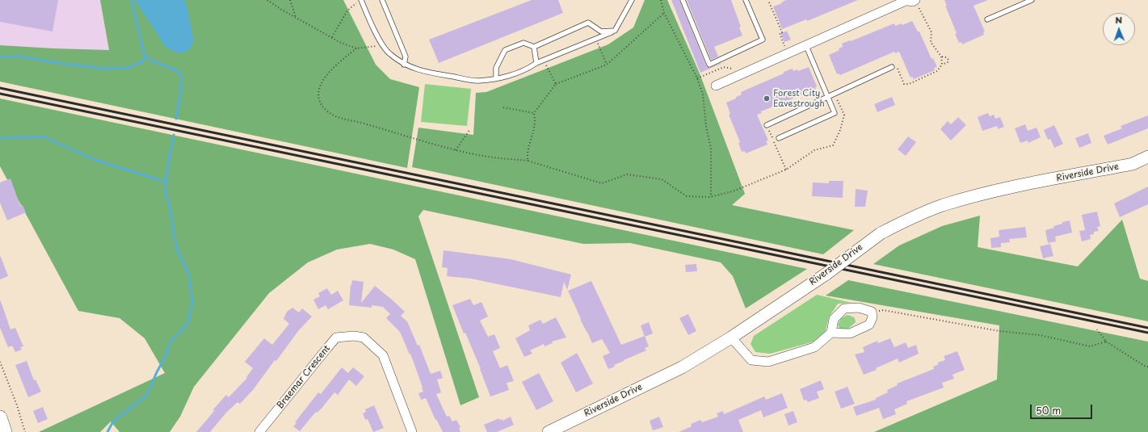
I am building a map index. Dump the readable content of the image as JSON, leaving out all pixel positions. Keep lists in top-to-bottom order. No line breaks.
{"streets":{"main road":["Riverside Drive"],"street":["Braemar Crescent"]},"places":["Forest City Eavestrough"],"scale_bar":"50 m","north":"top"}
